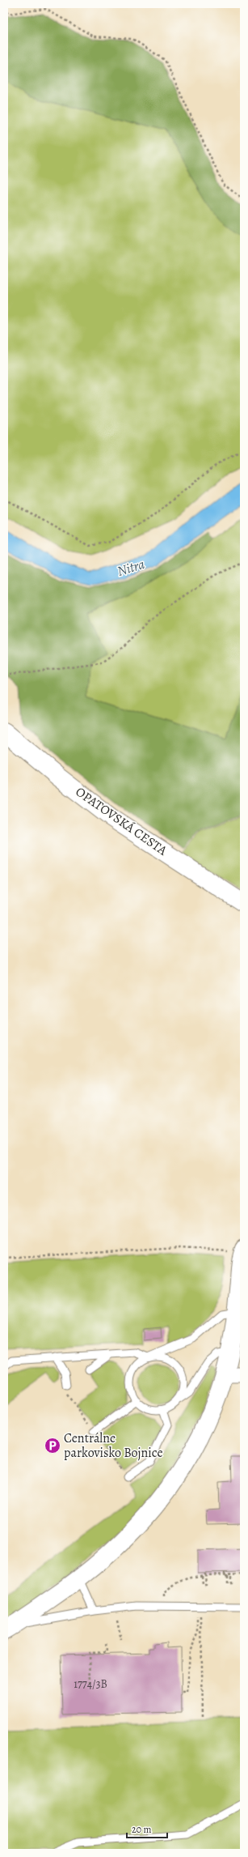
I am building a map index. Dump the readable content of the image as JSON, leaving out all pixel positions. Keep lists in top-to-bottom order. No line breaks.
{"streets":{"street":["OPATOVSKÁ CESTA"]},"water":["Nitra"],"places":{"parking":["Centrálne parkovisko Bojnice"]},"house_numbers":["1774/3B"],"scale_bar":"20 m"}
